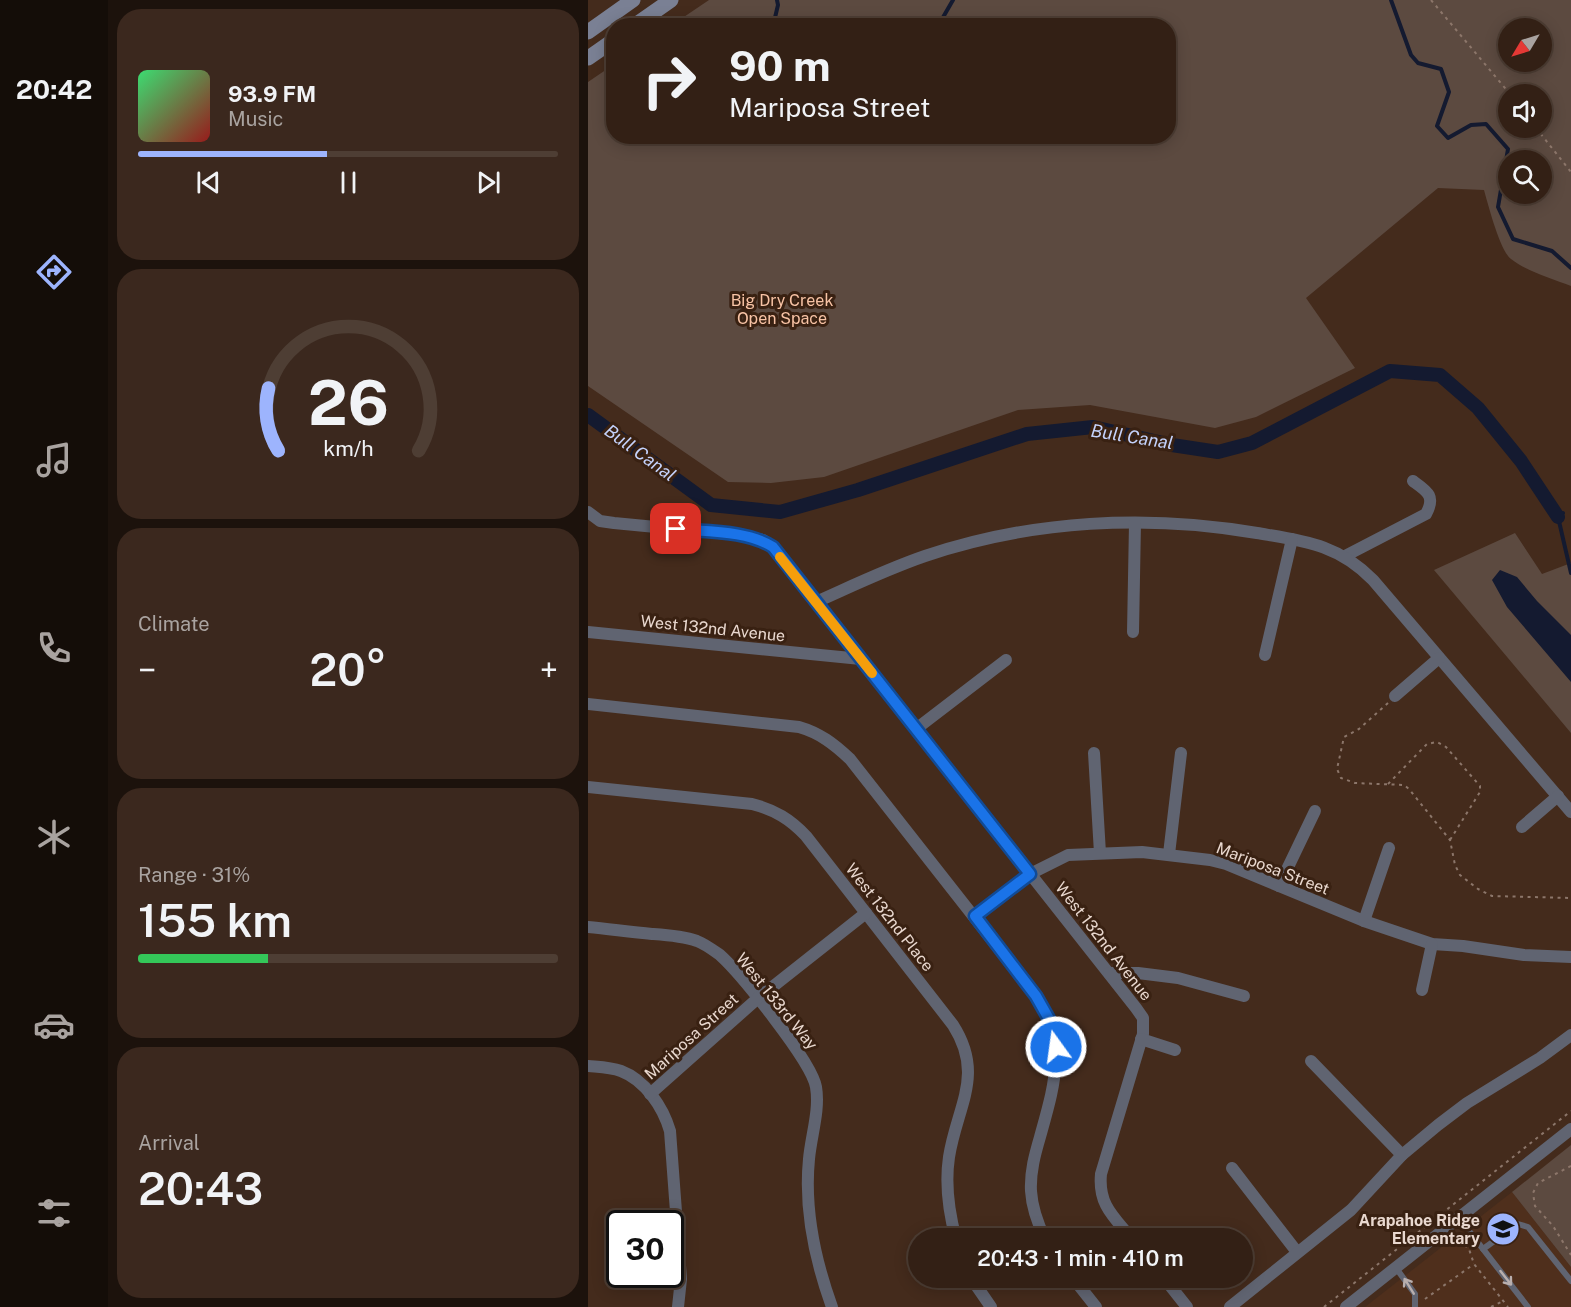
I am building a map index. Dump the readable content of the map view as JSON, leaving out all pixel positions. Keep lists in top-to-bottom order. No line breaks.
{"streets":{"street":["West 132nd Avenue","Mariposa Street","West 132nd Place","West 133rd Way"]},"crossings":[["West 132nd Avenue","Mariposa Street"],["Mariposa Street","West 132nd Place"],["Mariposa Street","West 133rd Way"]],"water":["Bull Canal"],"parks":["Big Dry Creek Open Space"],"places":{"school or university":["Arapahoe Ridge Elementary"]},"north":"bottom left","page":{"tabs":"20:42","turn":["90 m","Mariposa Street"],"song":["93.9 FM","Music"],"tile":["Climate",["Range · 31%","155 km"],["Arrival","20:43"]],"heat":["−","20°","+"],"limit":"30","trip":"20:43 · 1 min · 410 m","gauge":["26","km/h"]}}
